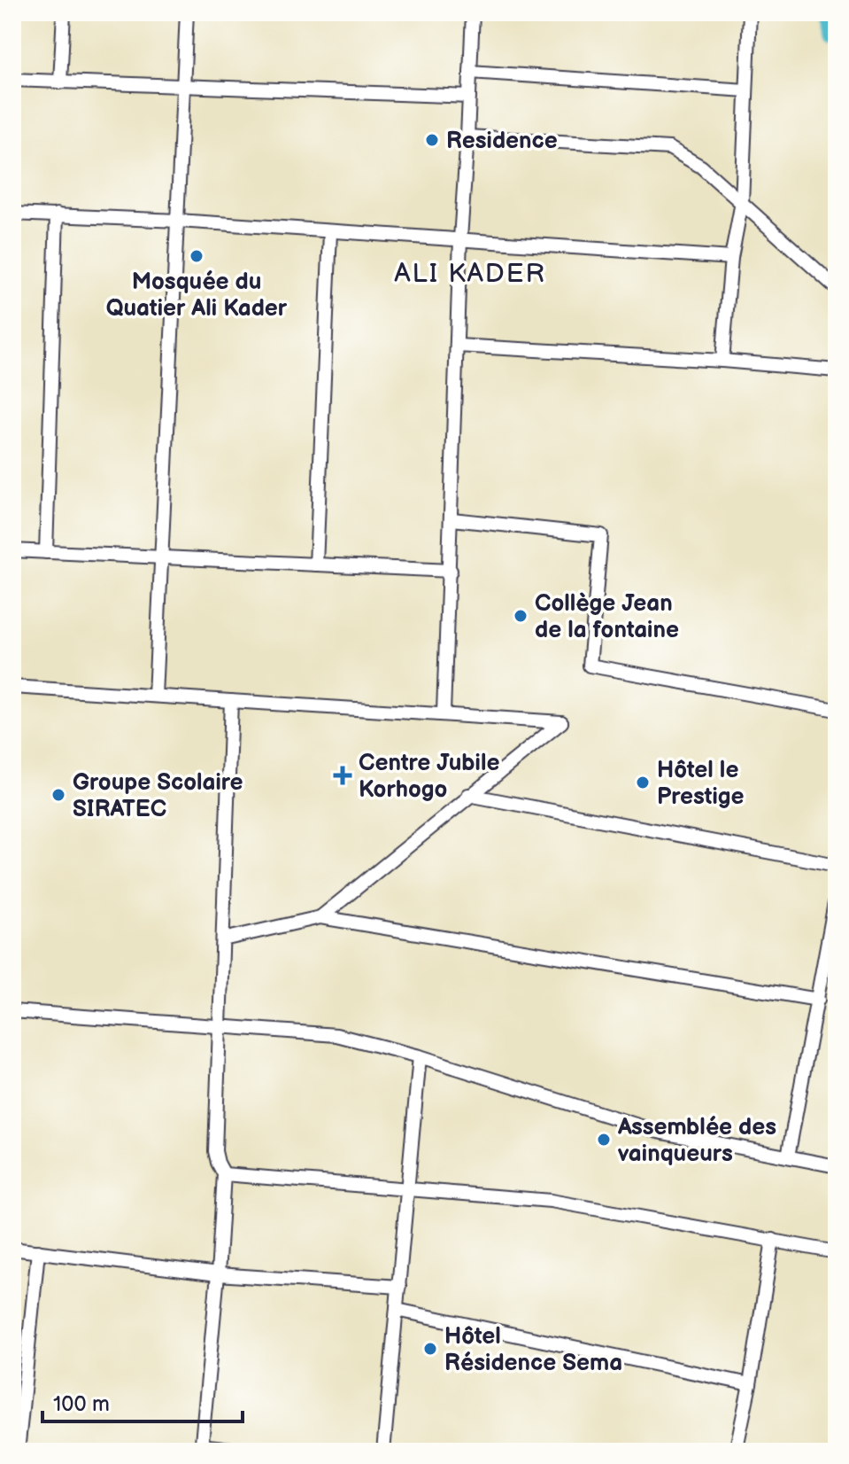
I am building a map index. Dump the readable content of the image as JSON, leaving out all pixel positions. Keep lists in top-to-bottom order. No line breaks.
{"districts":["ALI KADER"],"places":{"other":["Residence","Mosquée du Quatier Ali Kader","Collège Jean de la fontaine","Hôtel le Prestige","Groupe Scolaire SIRATEC","Assemblée des vainqueurs","Hôtel Résidence Sema"],"health":["Centre Jubile Korhogo"]},"scale_bar":"100 m"}
